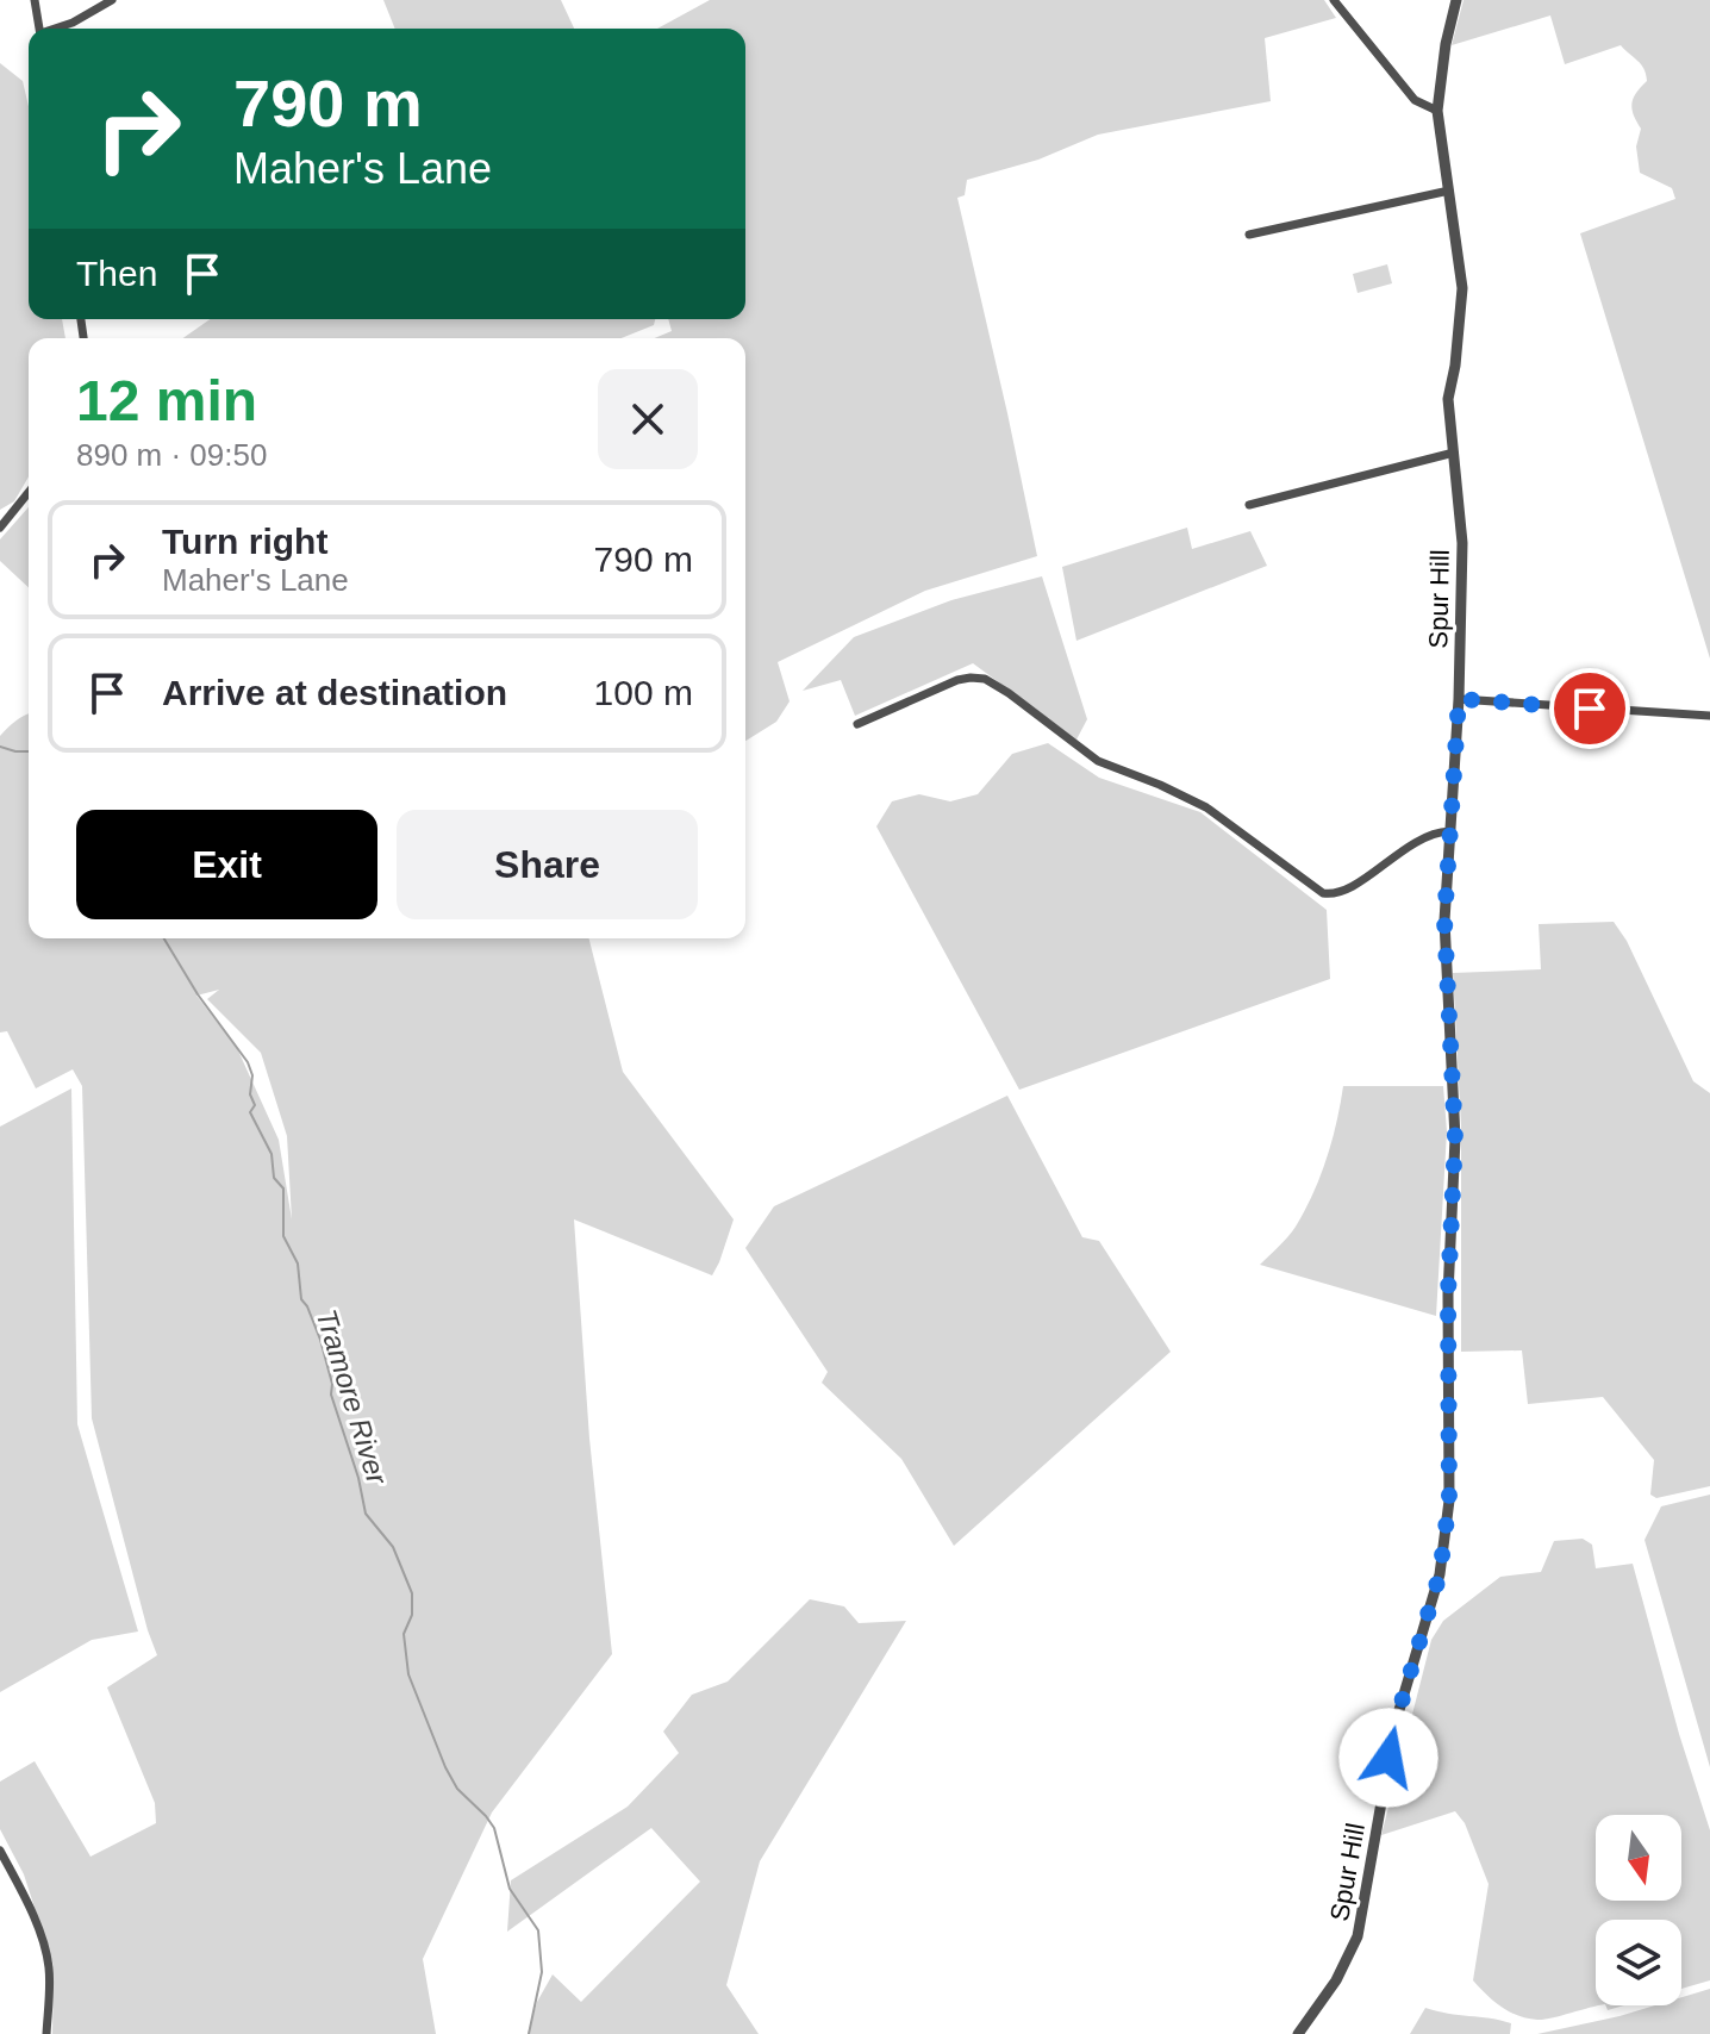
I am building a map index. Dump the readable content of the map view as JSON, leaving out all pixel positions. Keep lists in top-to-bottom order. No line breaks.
{"streets":{"street":["Spur Hill"]},"water":["Tramore River"],"north":"bottom","page":{"turn":["790 m","Maher's Lane"],"then":"Then","heading":["12 min","890 m · 09:50"],"list":[{"name":"Turn right","note":"Maher's Lane","value":"790 m"},{"name":"Arrive at destination","value":"100 m"}],"buttons":["Exit","Share"]}}
